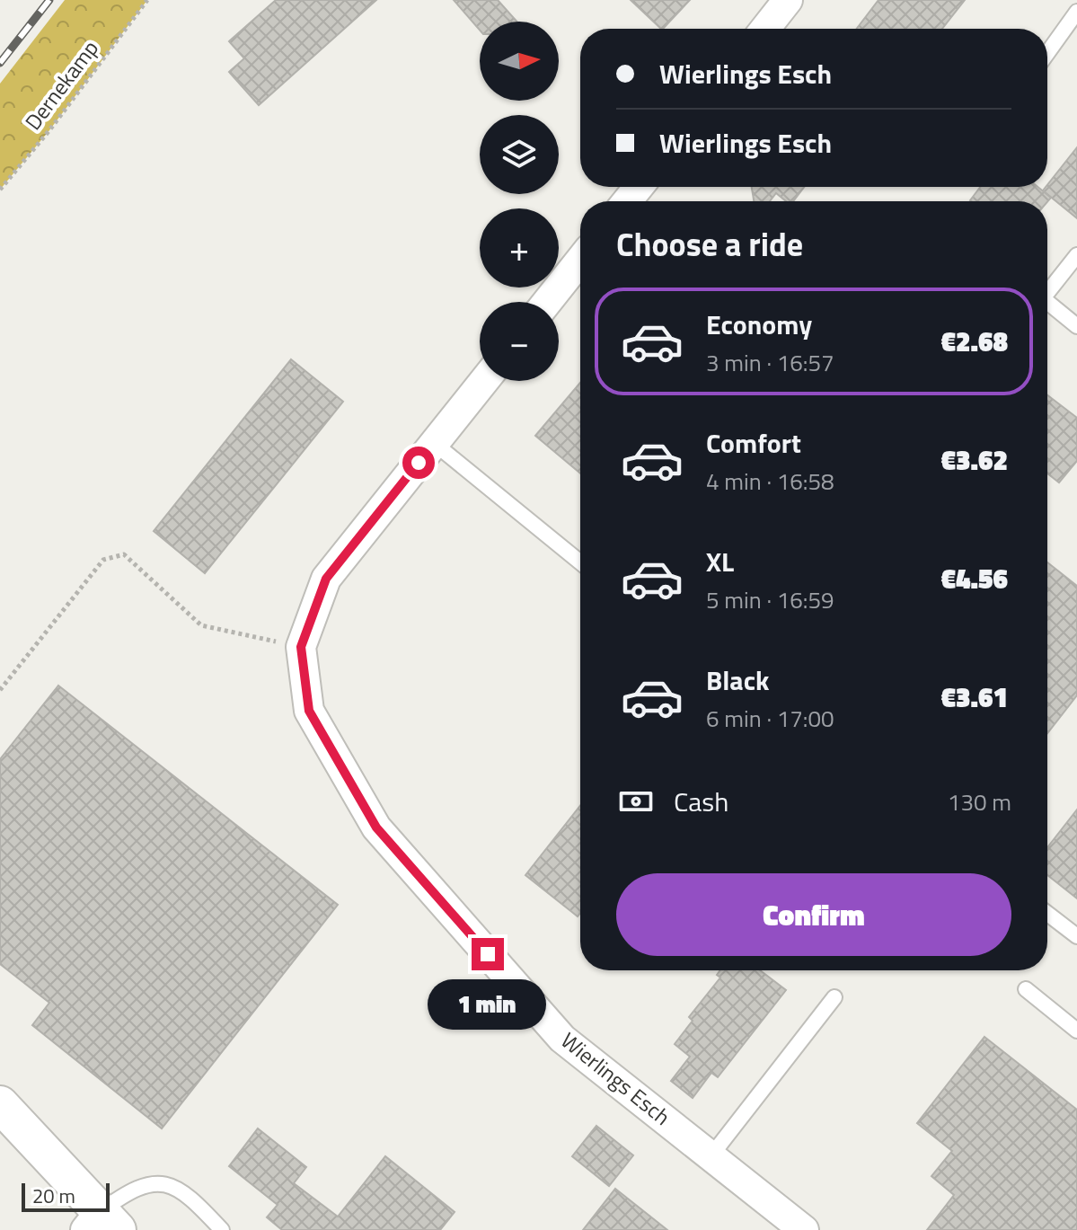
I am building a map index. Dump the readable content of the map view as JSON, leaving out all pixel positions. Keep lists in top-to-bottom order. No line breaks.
{"streets":{"street":["Wierlings Esch"],"path":["Dernekamp"]},"scale_bar":"20 m","north":"right","page":{"map_buttons":["+","−"],"banner":["Wierlings Esch","Wierlings Esch"],"heading":"Choose a ride","list":[{"name":"Economy","note":"3 min · 16:57","value":"€2.68"},{"name":"Comfort","note":"4 min · 16:58","value":"€3.62"},{"name":"XL","note":"5 min · 16:59","value":"€4.56"},{"name":"Black","note":"6 min · 17:00","value":"€3.61"}],"pay":["Cash","130 m"],"buttons":"Confirm","bubble":"1 min","scale":"20 m"}}
